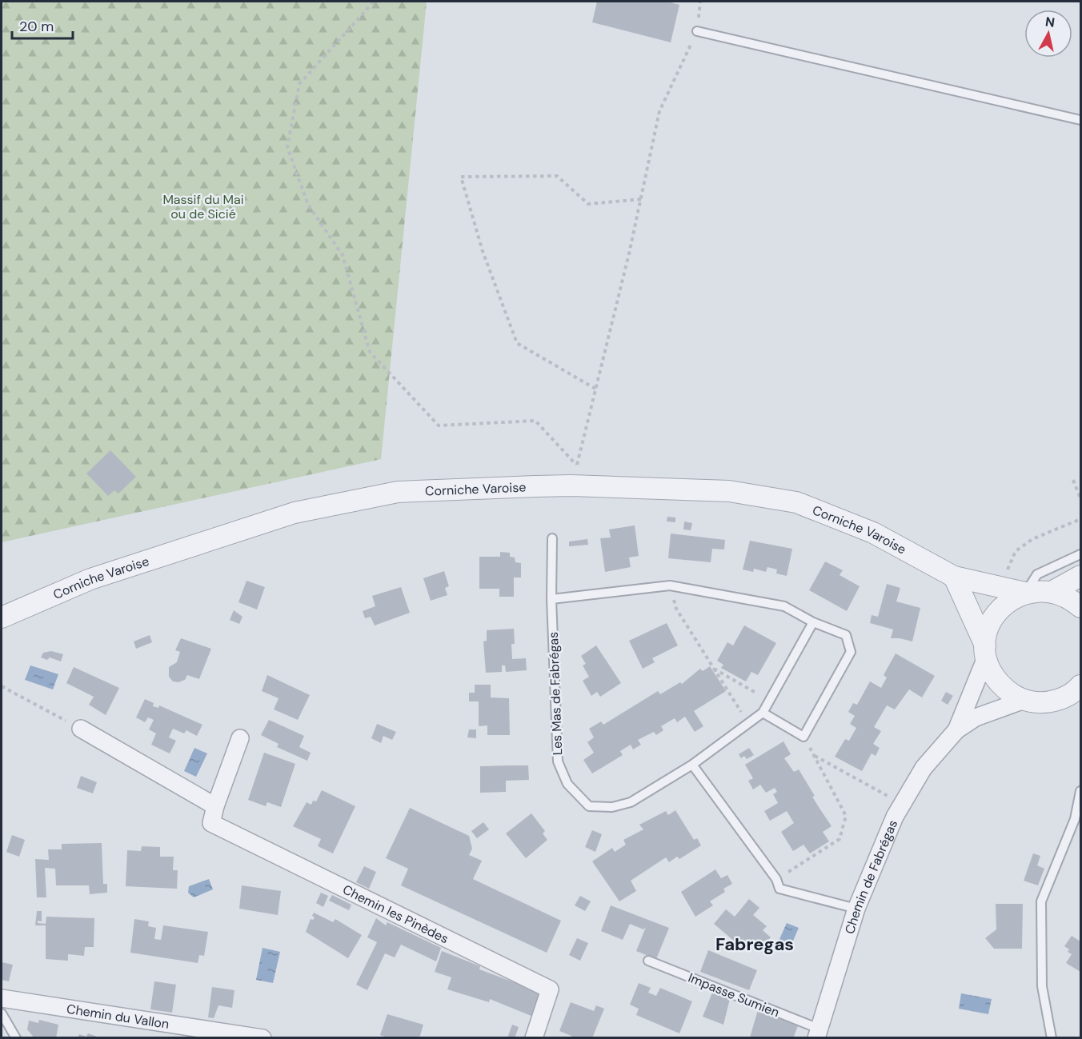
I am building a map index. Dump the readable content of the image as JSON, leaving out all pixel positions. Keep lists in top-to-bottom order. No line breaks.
{"streets":{"street":["Corniche Varoise","Chemin de Fabrégas","Chemin les Pinèdes","Chemin du Vallon"],"lane":["Les Mas de Fabrégas","Impasse Sumien"]},"crossings":[["Chemin de Fabrégas","Impasse Sumien"]],"districts":["Fabregas"],"parks":["Massif du Mai ou de Sicié"],"scale_bar":"20 m","north":"top"}
